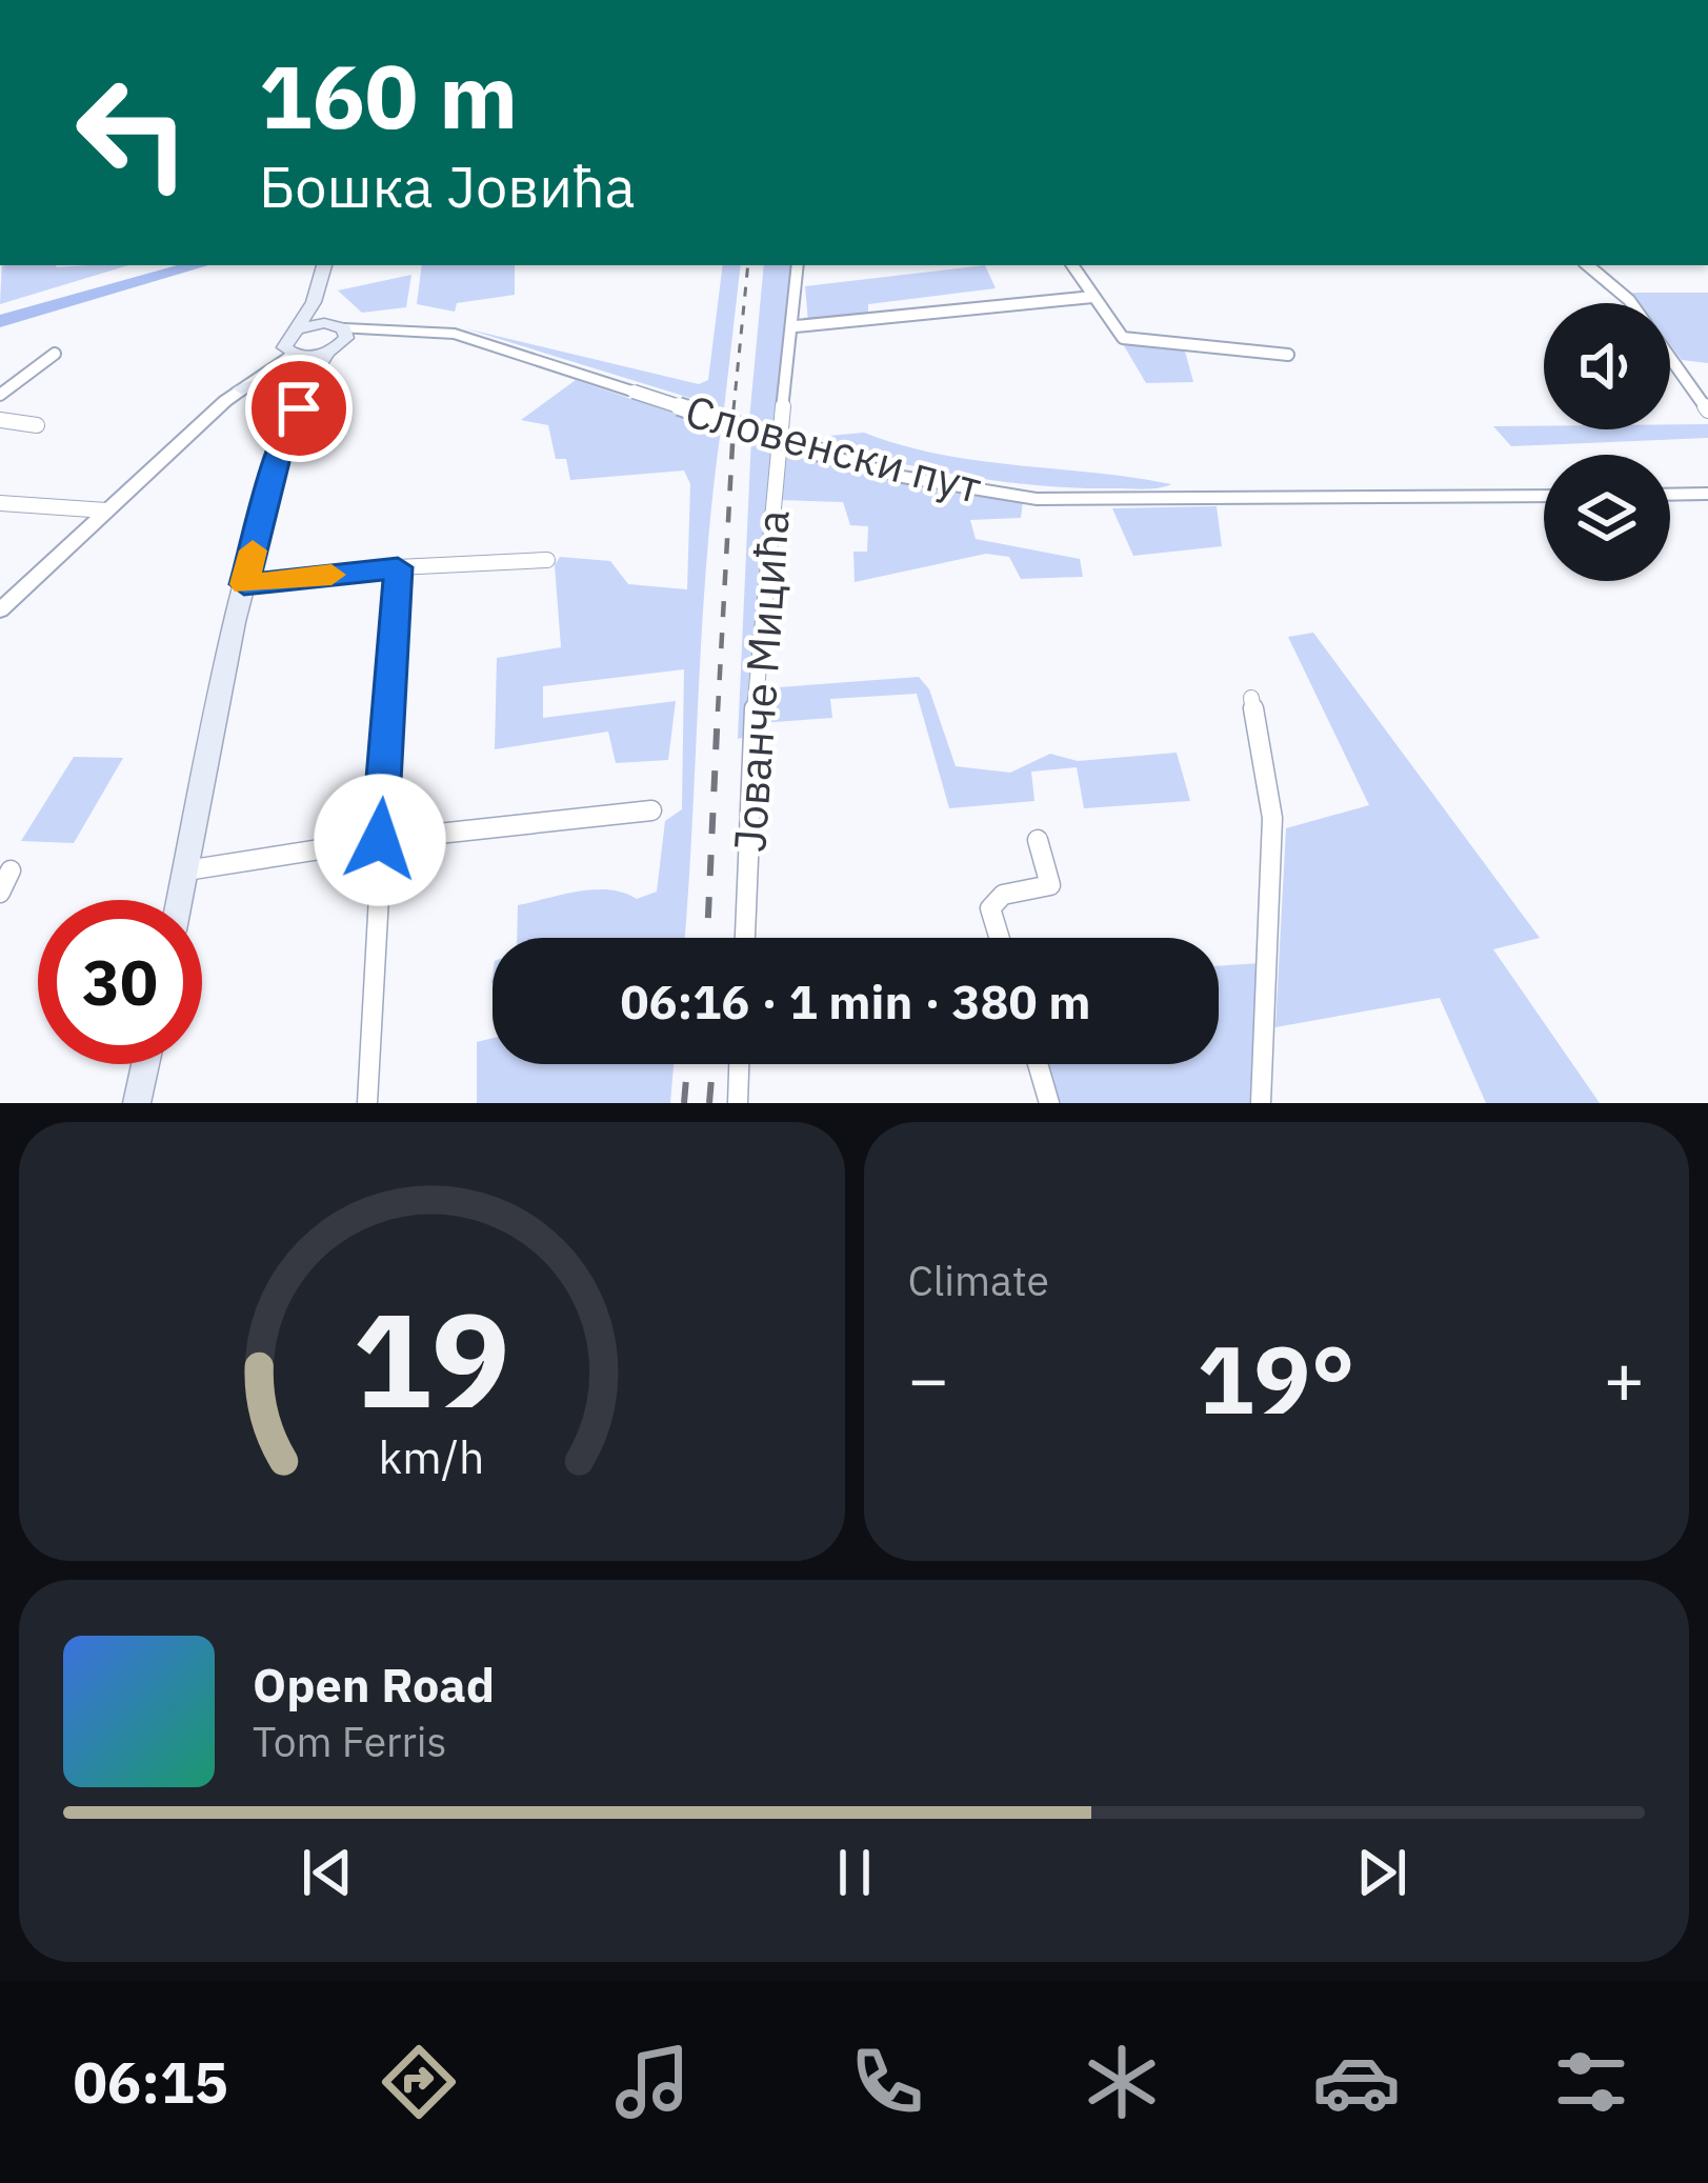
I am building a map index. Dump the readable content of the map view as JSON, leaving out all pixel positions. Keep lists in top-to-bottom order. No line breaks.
{"streets":{"street":["Словенски пут","Јованче Мицића"]},"page":{"turn":["160 m","Бошка Јовића"],"limit":"30","trip":"06:16 · 1 min · 380 m","tile":"Climate","heat":["−","19°","+"],"song":["Open Road","Tom Ferris"],"tabs":"06:15","gauge":["19","km/h"]}}
